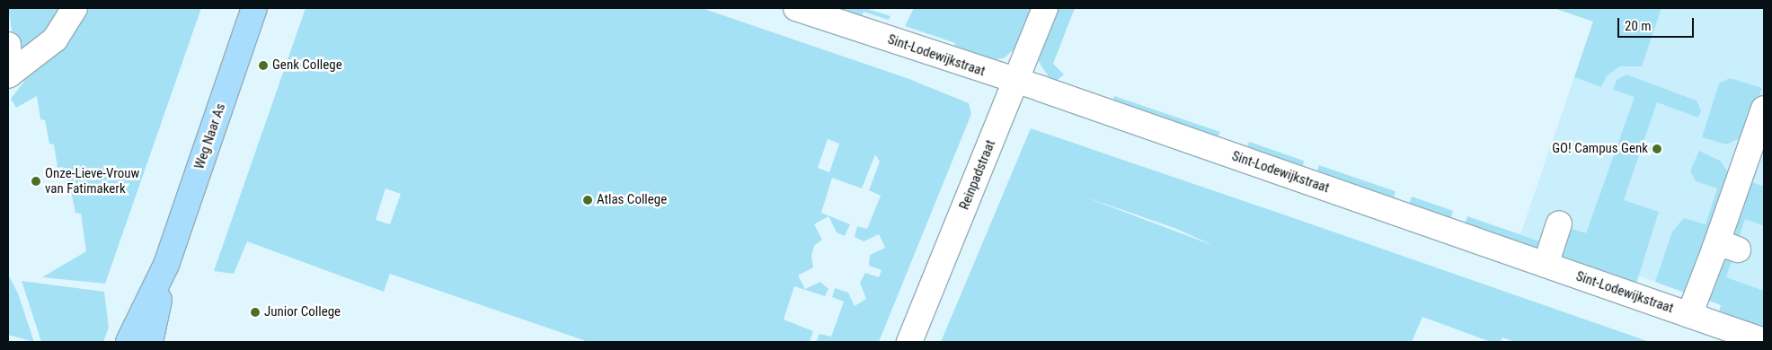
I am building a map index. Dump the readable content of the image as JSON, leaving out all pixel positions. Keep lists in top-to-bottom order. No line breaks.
{"streets":{"main road":["Weg Naar As"],"street":["Sint-Lodewijkstraat","Reinpadstraat"]},"crossings":[["Sint-Lodewijkstraat","Reinpadstraat"]],"places":["Genk College","GO! Campus Genk","Onze-Lieve-Vrouw van Fatimakerk","Atlas College","Junior College"],"scale_bar":"20 m"}
